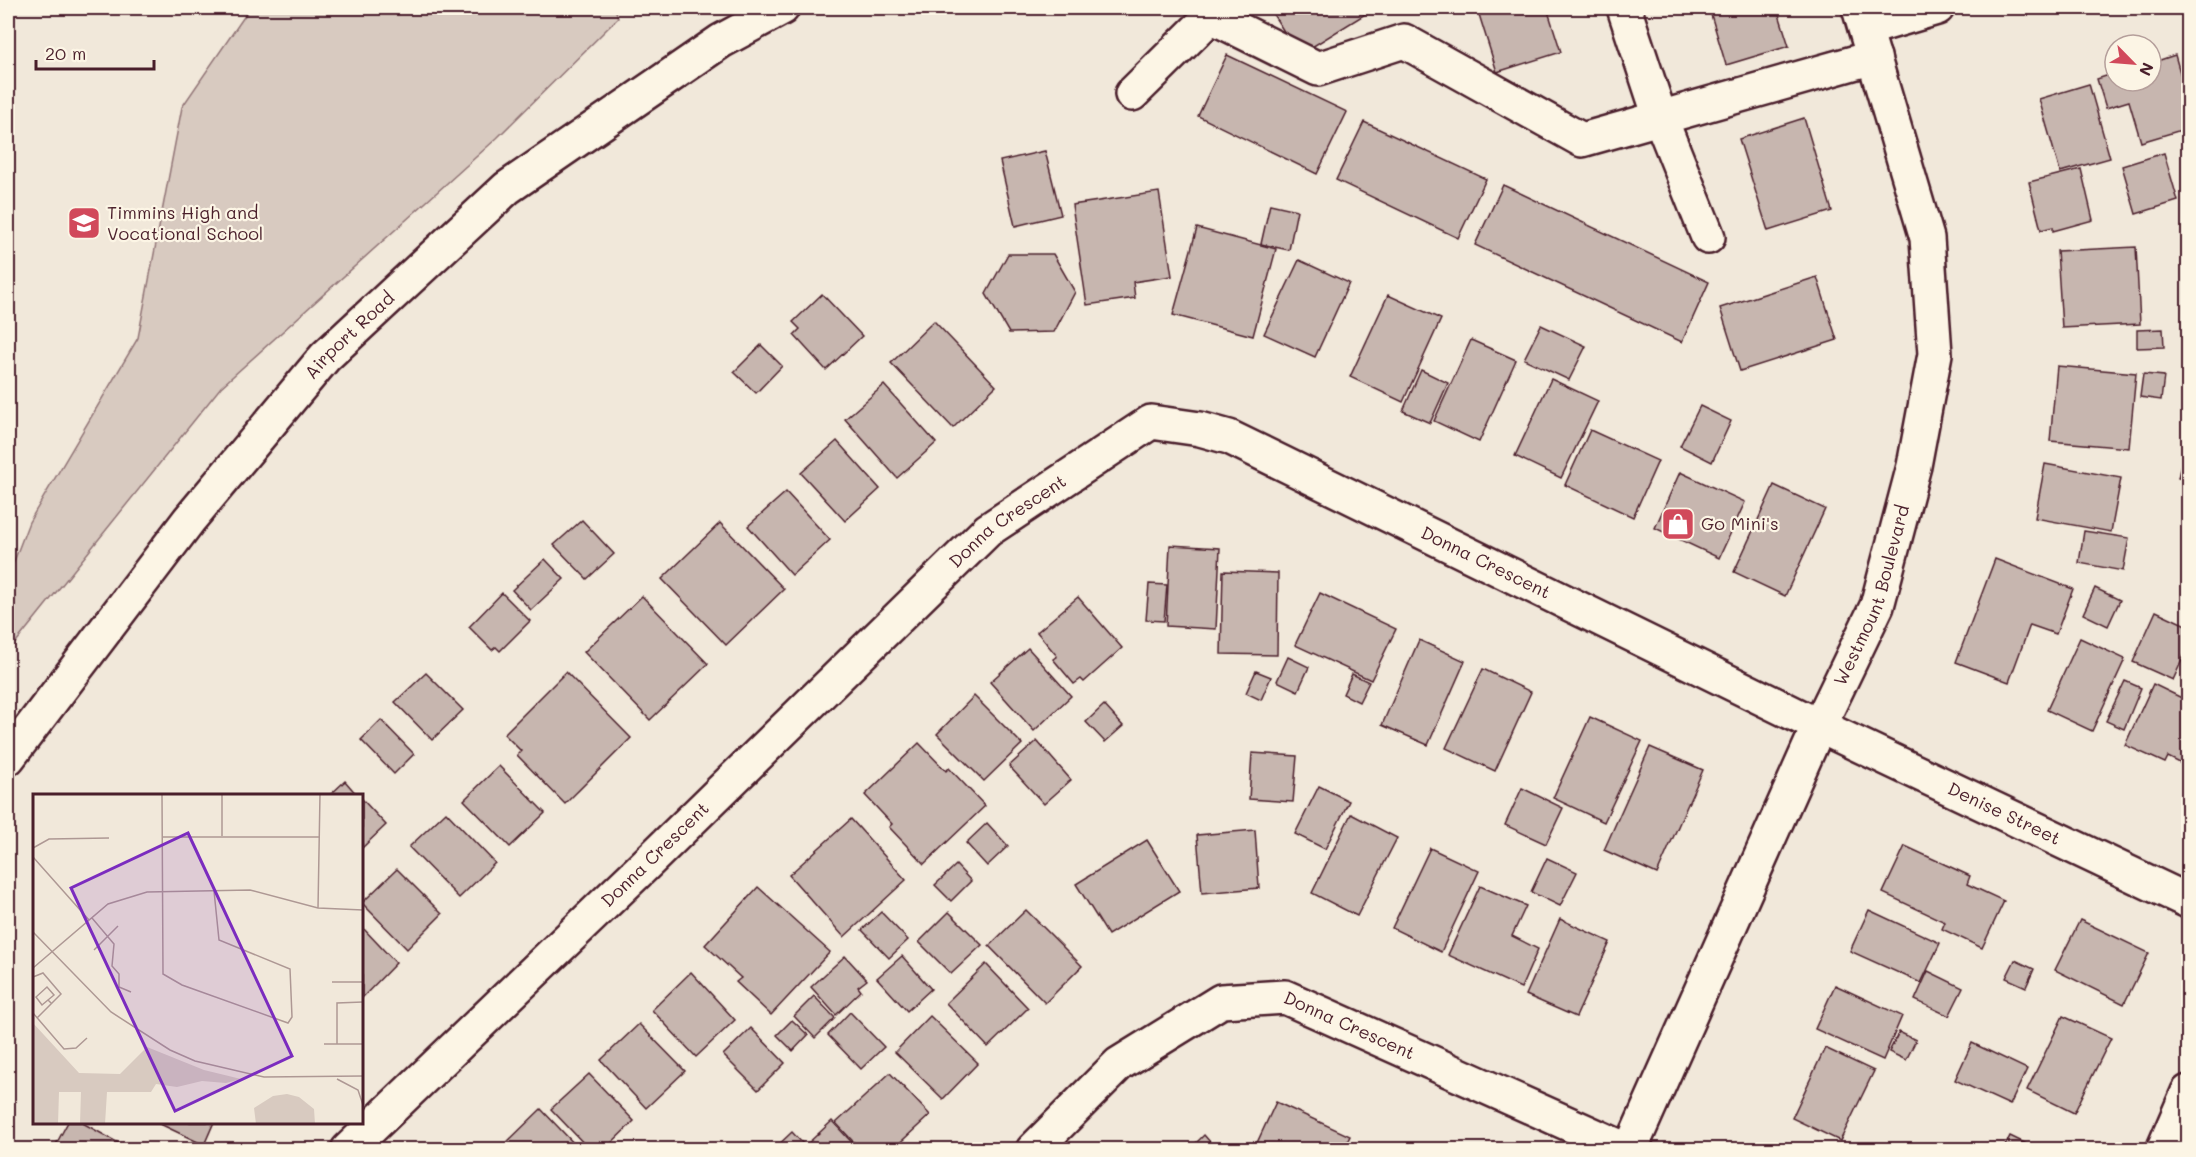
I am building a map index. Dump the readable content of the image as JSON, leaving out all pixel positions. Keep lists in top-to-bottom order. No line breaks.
{"streets":{"street":["Airport Road","Donna Crescent","Westmount Boulevard","Denise Street"]},"crossings":[["Donna Crescent","Westmount Boulevard"],["Donna Crescent","Denise Street"],["Westmount Boulevard","Denise Street"]],"places":{"school or university":["Timmins High and Vocational School"],"shop":["Go Mini's"]},"scale_bar":"20 m","north":"bottom right"}
